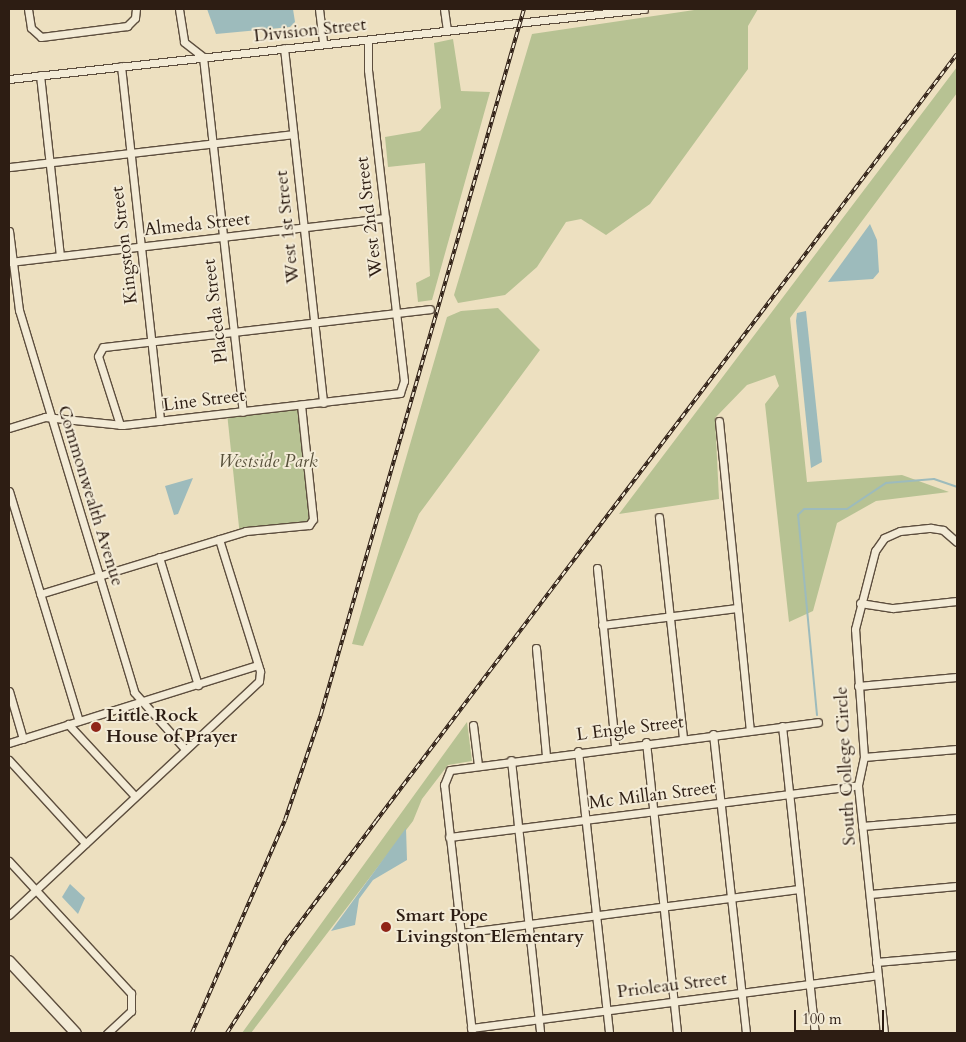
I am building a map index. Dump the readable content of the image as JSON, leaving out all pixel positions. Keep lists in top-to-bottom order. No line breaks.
{"streets":{"street":["Division Street","West 2nd Street","Almeda Street","West 1st Street","Kingston Street","Placeda Street","Line Street","Commonwealth Avenue","L Engle Street","South College Circle","Mc Millan Street","Prioleau Street"]},"crossings":[["Division Street","West 2nd Street"],["Division Street","West 1st Street"],["Division Street","Kingston Street"],["Division Street","Placeda Street"],["West 2nd Street","Almeda Street"],["West 2nd Street","Line Street"],["Almeda Street","West 1st Street"],["Almeda Street","Kingston Street"],["Almeda Street","Placeda Street"],["Almeda Street","Commonwealth Avenue"],["West 1st Street","Line Street"],["Kingston Street","Line Street"],["Placeda Street","Line Street"],["Line Street","Commonwealth Avenue"],["L Engle Street","Mc Millan Street"],["South College Circle","Mc Millan Street"],["South College Circle","Prioleau Street"]],"parks":["Westside Park"],"places":["Little Rock House of Prayer","Smart Pope Livingston Elementary"],"scale_bar":"100 m"}
